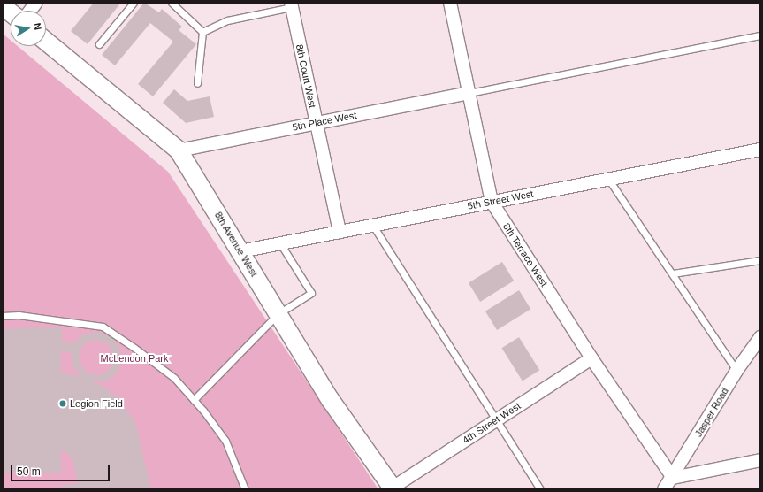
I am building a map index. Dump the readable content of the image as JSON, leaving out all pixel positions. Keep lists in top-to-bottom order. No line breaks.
{"streets":{"main road":["8th Avenue West"],"street":["8th Court West","5th Place West","5th Street West","8th Terrace West","Jasper Road","4th Street West"]},"crossings":[["8th Court West","5th Place West"],["8th Court West","5th Street West"],["5th Place West","8th Avenue West"],["5th Place West","8th Terrace West"],["5th Street West","8th Avenue West"],["5th Street West","8th Terrace West"],["8th Avenue West","4th Street West"],["8th Terrace West","Jasper Road"],["8th Terrace West","4th Street West"]],"parks":["McLendon Park"],"places":["Legion Field"],"scale_bar":"50 m","north":"right"}
